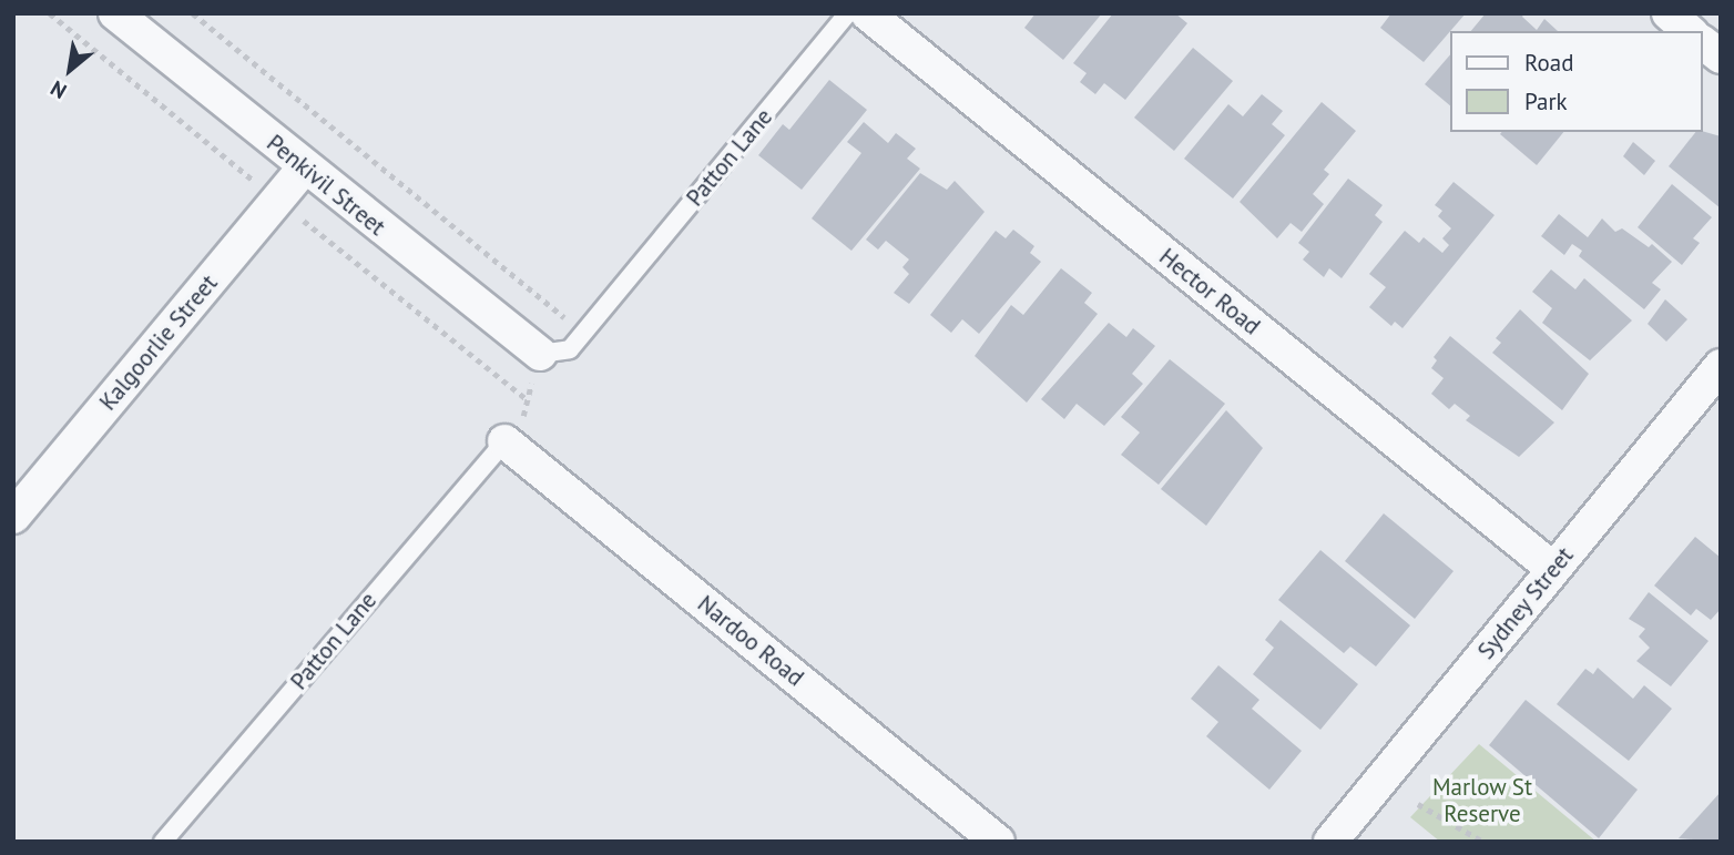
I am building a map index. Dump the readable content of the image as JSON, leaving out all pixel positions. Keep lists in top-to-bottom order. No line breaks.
{"streets":{"street":["Penkivil Street","Hector Road","Kalgoorlie Street","Sydney Street","Nardoo Road"],"lane":["Patton Lane"]},"crossings":[["Patton Lane","Penkivil Street"],["Patton Lane","Nardoo Road"],["Penkivil Street","Kalgoorlie Street"],["Hector Road","Sydney Street"]],"parks":["Marlow St Reserve"],"legend":["Road","Park"],"north":"bottom left"}
